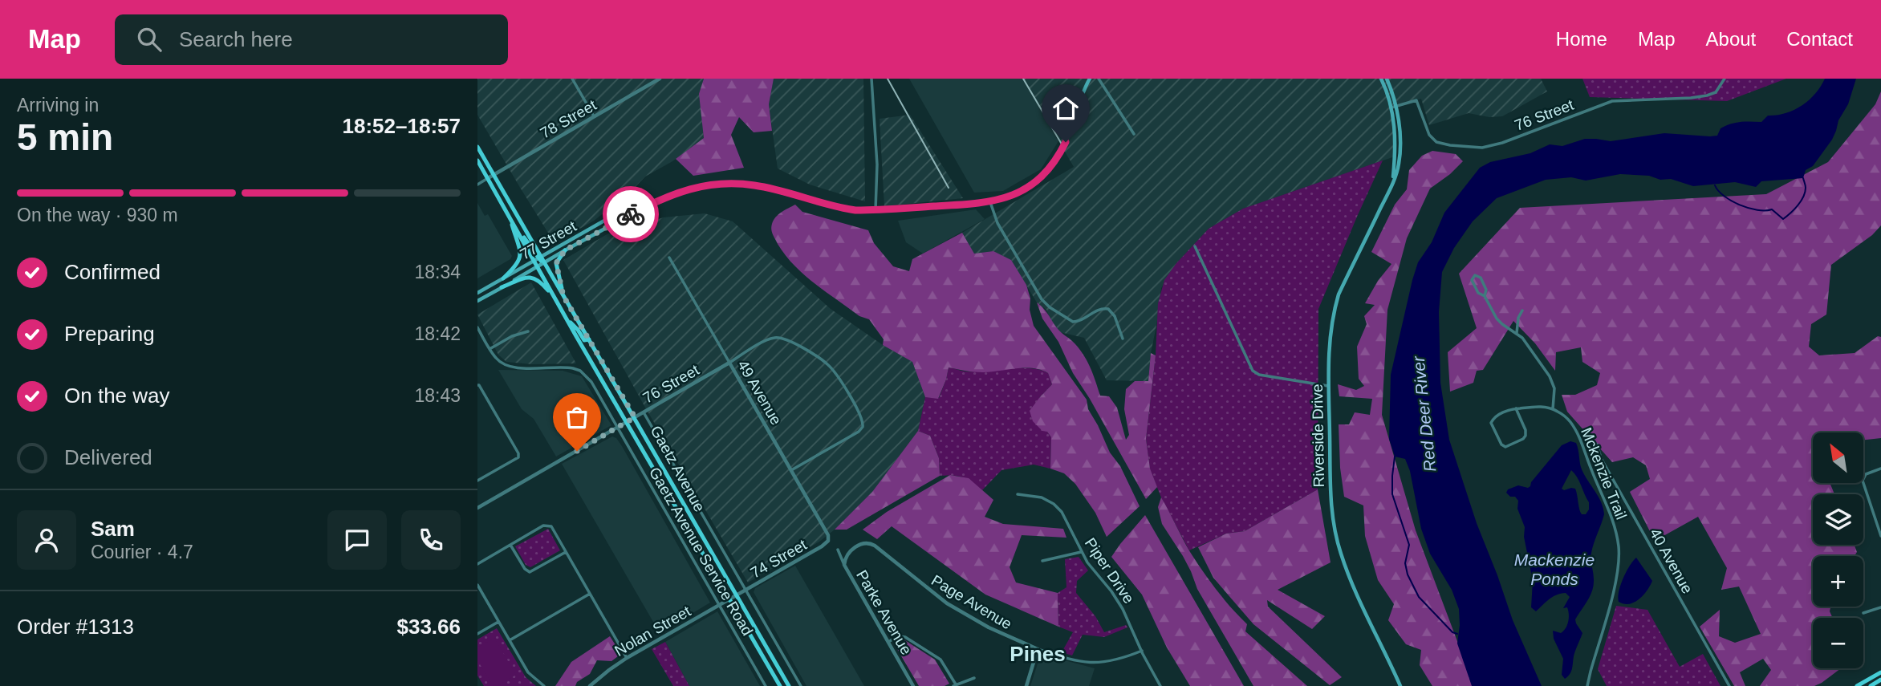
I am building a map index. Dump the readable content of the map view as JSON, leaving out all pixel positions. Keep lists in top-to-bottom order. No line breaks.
{"streets":{"main road":["77 Street","Riverside Drive","Gaetz Avenue"],"street":["76 Street","78 Street","49 Avenue","Mckenzie Trail","Gaetz Avenue Service Road","74 Street","40 Avenue","Piper Drive","Page Avenue","Parke Avenue","Nolan Street"]},"crossings":[["76 Street","49 Avenue"],["76 Street","Riverside Drive"],["76 Street","Gaetz Avenue"],["76 Street","Gaetz Avenue Service Road"],["78 Street","Gaetz Avenue"],["77 Street","Gaetz Avenue"],["49 Avenue","74 Street"],["Gaetz Avenue","74 Street"],["Gaetz Avenue","Nolan Street"],["Gaetz Avenue Service Road","74 Street"],["Gaetz Avenue Service Road","Nolan Street"],["74 Street","Nolan Street"],["Piper Drive","Page Avenue"],["Page Avenue","Parke Avenue"]],"districts":["Pines"],"water":["Red Deer River","Mackenzie Ponds"],"north":"top left","page":{"header":"Map","search":"Search here","nav":["Home","Map","About","Contact"],"heading":["5 min","Arriving in","18:52–18:57"],"panel":["Sam","Courier · 4.7","Order #1313","$33.66"],"bar":"On the way · 930 m","list":[["Confirmed","18:34"],["Preparing","18:42"],["On the way","18:43"],"Delivered"],"map_buttons":["+","−"]}}
